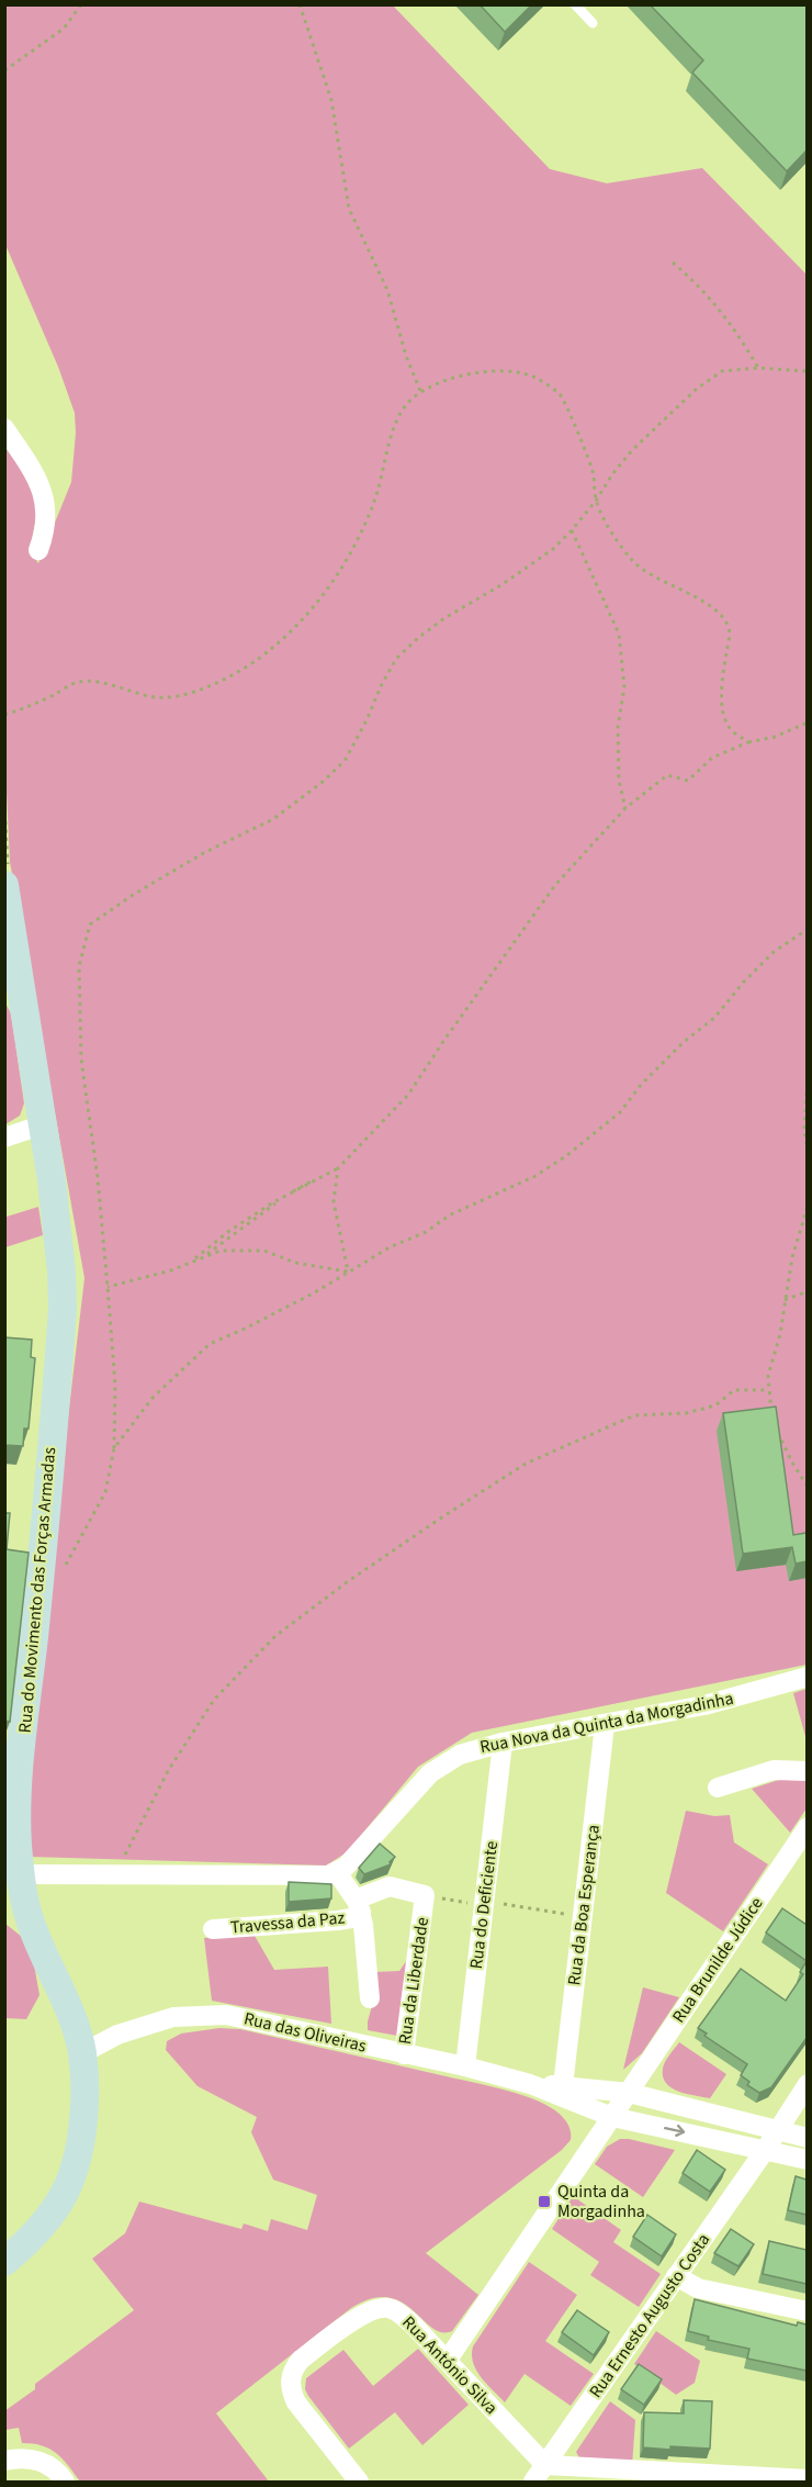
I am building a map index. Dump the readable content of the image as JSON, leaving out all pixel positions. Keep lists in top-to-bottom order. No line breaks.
{"streets":{"main road":["Rua do Movimento das Forças Armadas"],"street":["Rua Nova da Quinta da Morgadinha","Rua do Deficiente","Rua da Boa Esperança","Travessa da Paz","Rua Brunilde Júdice","Rua da Liberdade","Rua das Oliveiras","Rua Ernesto Augusto Costa","Rua António Silva"]},"crossings":[["Rua do Movimento das Forças Armadas","Rua das Oliveiras"],["Rua Nova da Quinta da Morgadinha","Rua do Deficiente"],["Rua Nova da Quinta da Morgadinha","Rua da Boa Esperança"],["Rua do Deficiente","Rua das Oliveiras"],["Rua da Boa Esperança","Rua das Oliveiras"],["Travessa da Paz","Rua da Liberdade"],["Rua Brunilde Júdice","Rua das Oliveiras"],["Rua da Liberdade","Rua das Oliveiras"],["Rua das Oliveiras","Rua Ernesto Augusto Costa"],["Rua Ernesto Augusto Costa","Rua António Silva"]],"places":{"transit":["Quinta da Morgadinha"]}}
